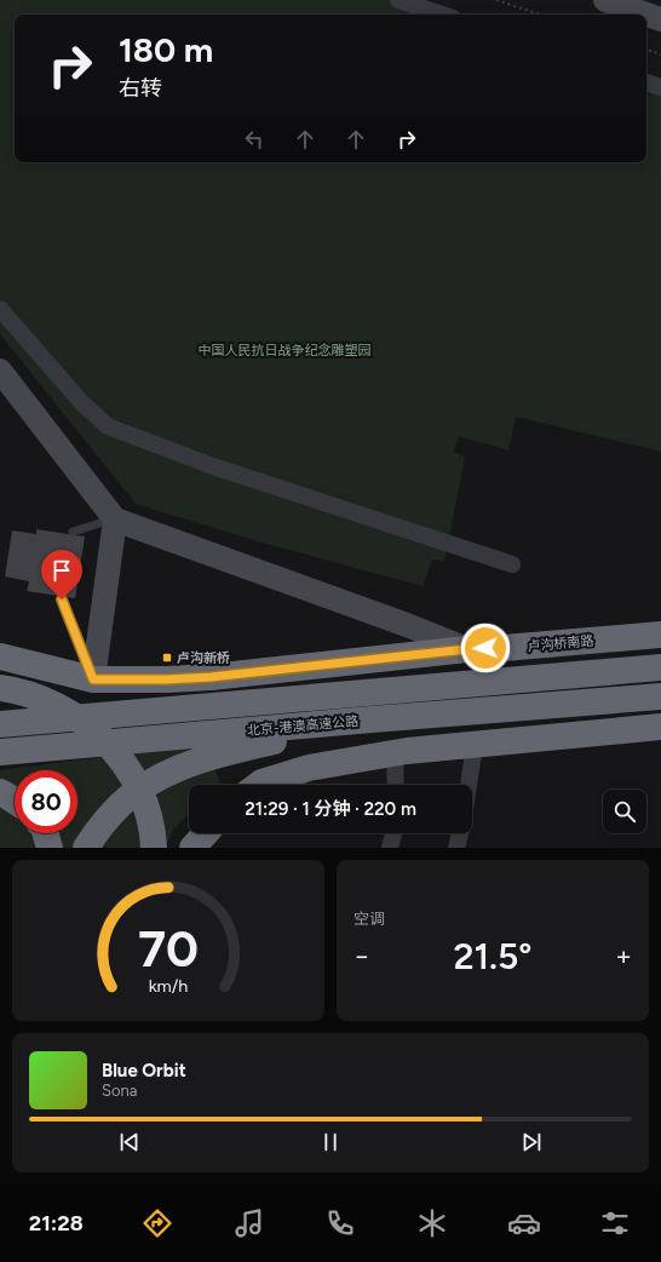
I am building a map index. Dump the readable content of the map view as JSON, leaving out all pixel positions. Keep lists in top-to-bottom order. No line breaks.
{"streets":{"highway":["卢沟桥南路","北京-港澳高速公路"]},"parks":["中国人民抗日战争纪念雕塑园"],"places":{"transit":["卢沟新桥"]},"page":{"turn":["180 m","右转"],"limit":"80","trip":"21:29 · 1 分钟 · 220 m","tile":"空调","heat":["−","21.5°","+"],"song":["Blue Orbit","Sona"],"tabs":"21:28","gauge":["70","km/h"]}}
